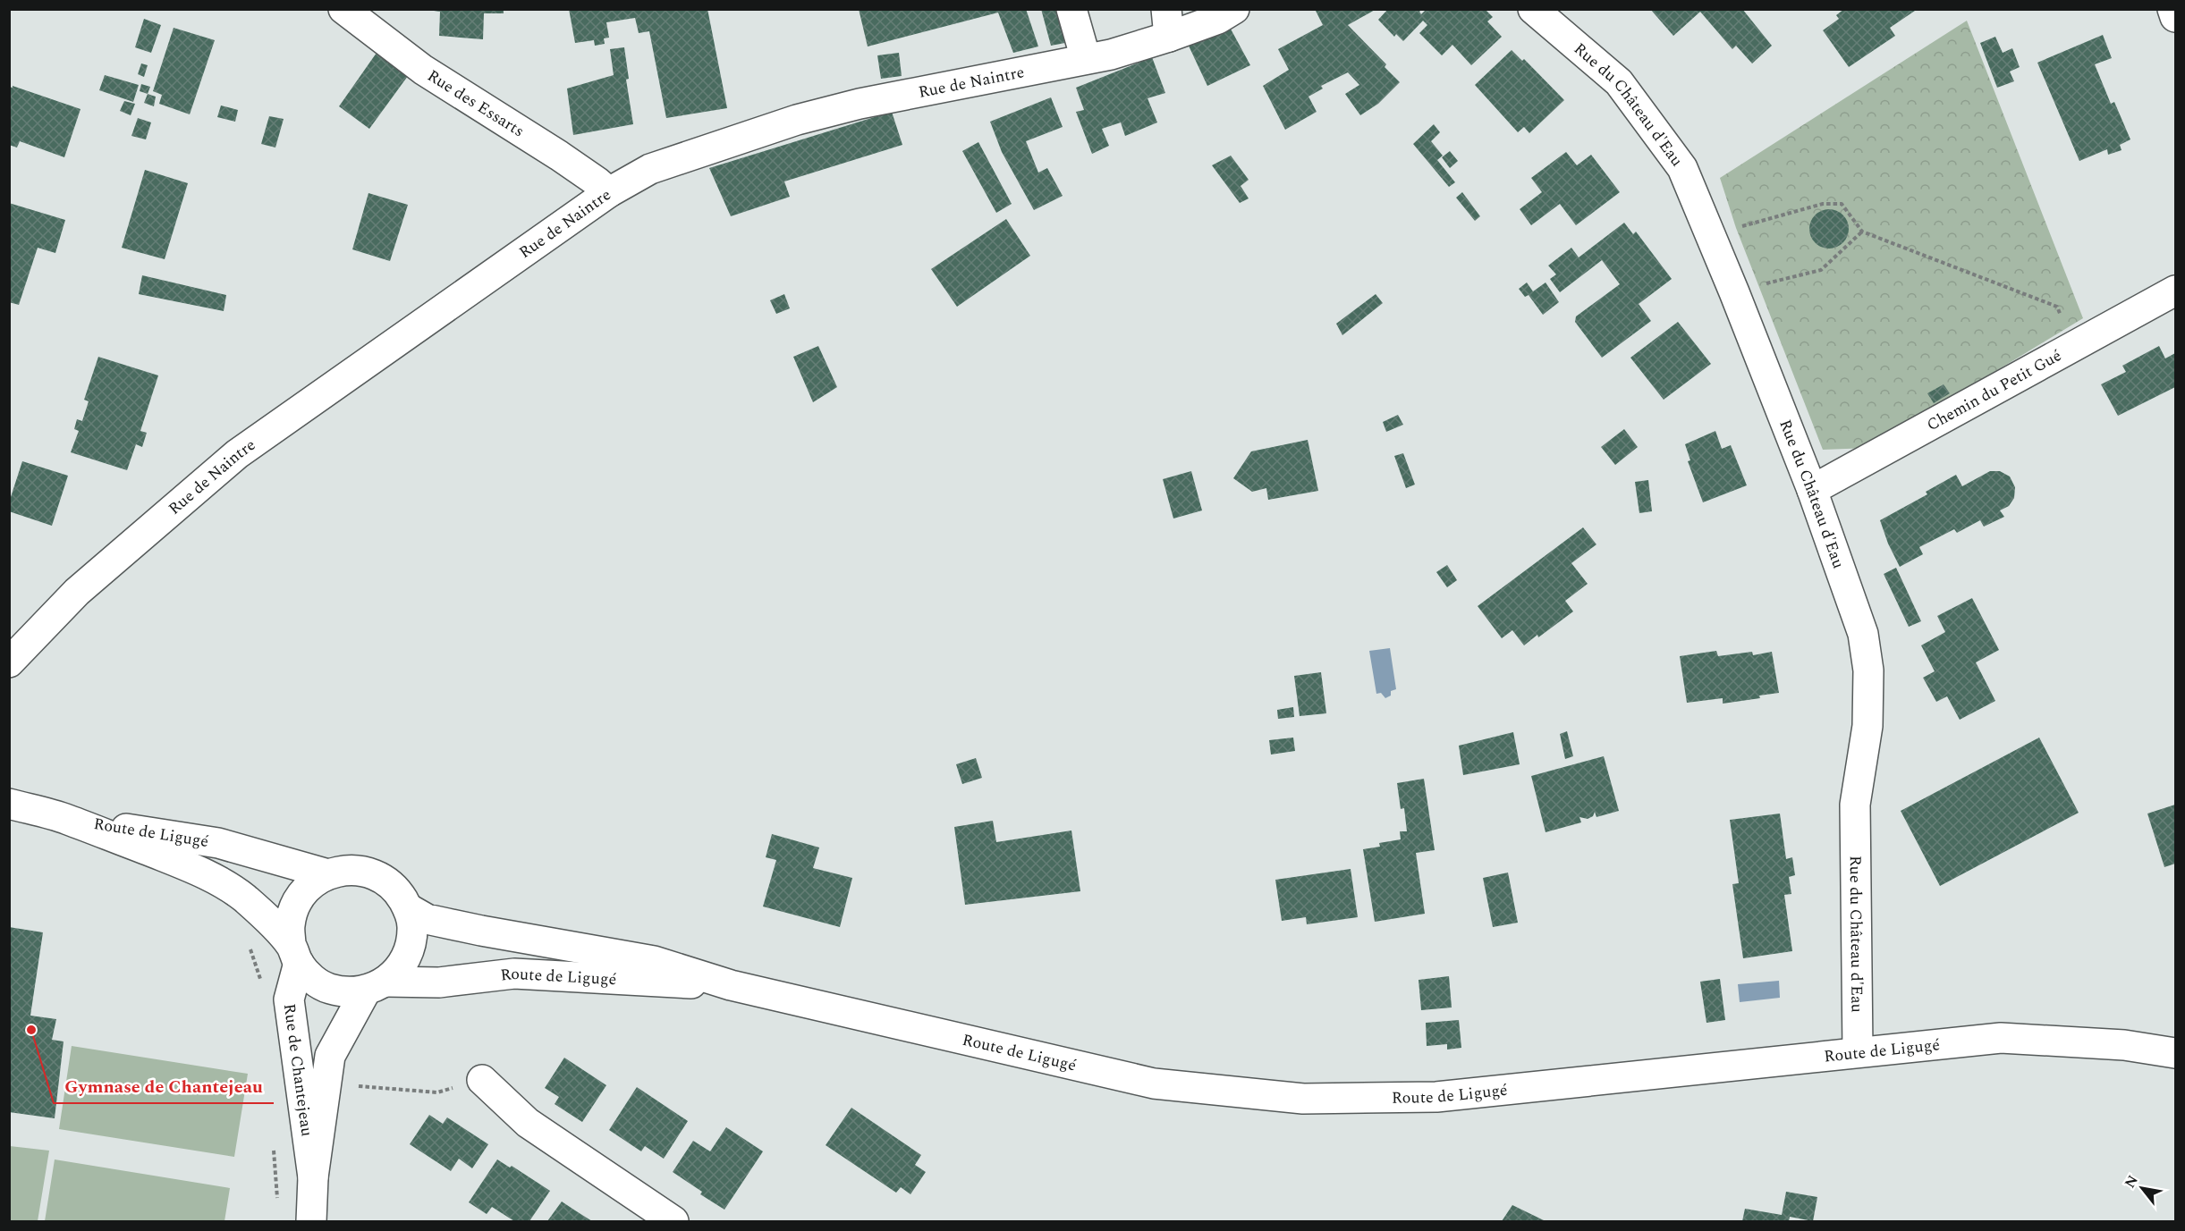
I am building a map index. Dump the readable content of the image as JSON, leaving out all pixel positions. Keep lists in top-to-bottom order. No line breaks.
{"streets":{"street":["Rue de Naintre","Rue des Essarts","Rue du Château d'Eau","Chemin du Petit Gué","Route de Ligugé","Rue de Chantejeau"]},"crossings":[["Rue de Naintre","Rue des Essarts"],["Rue du Château d'Eau","Chemin du Petit Gué"],["Rue du Château d'Eau","Route de Ligugé"],["Route de Ligugé","Rue de Chantejeau"]],"places":["Gymnase de Chantejeau"],"north":"top left"}
